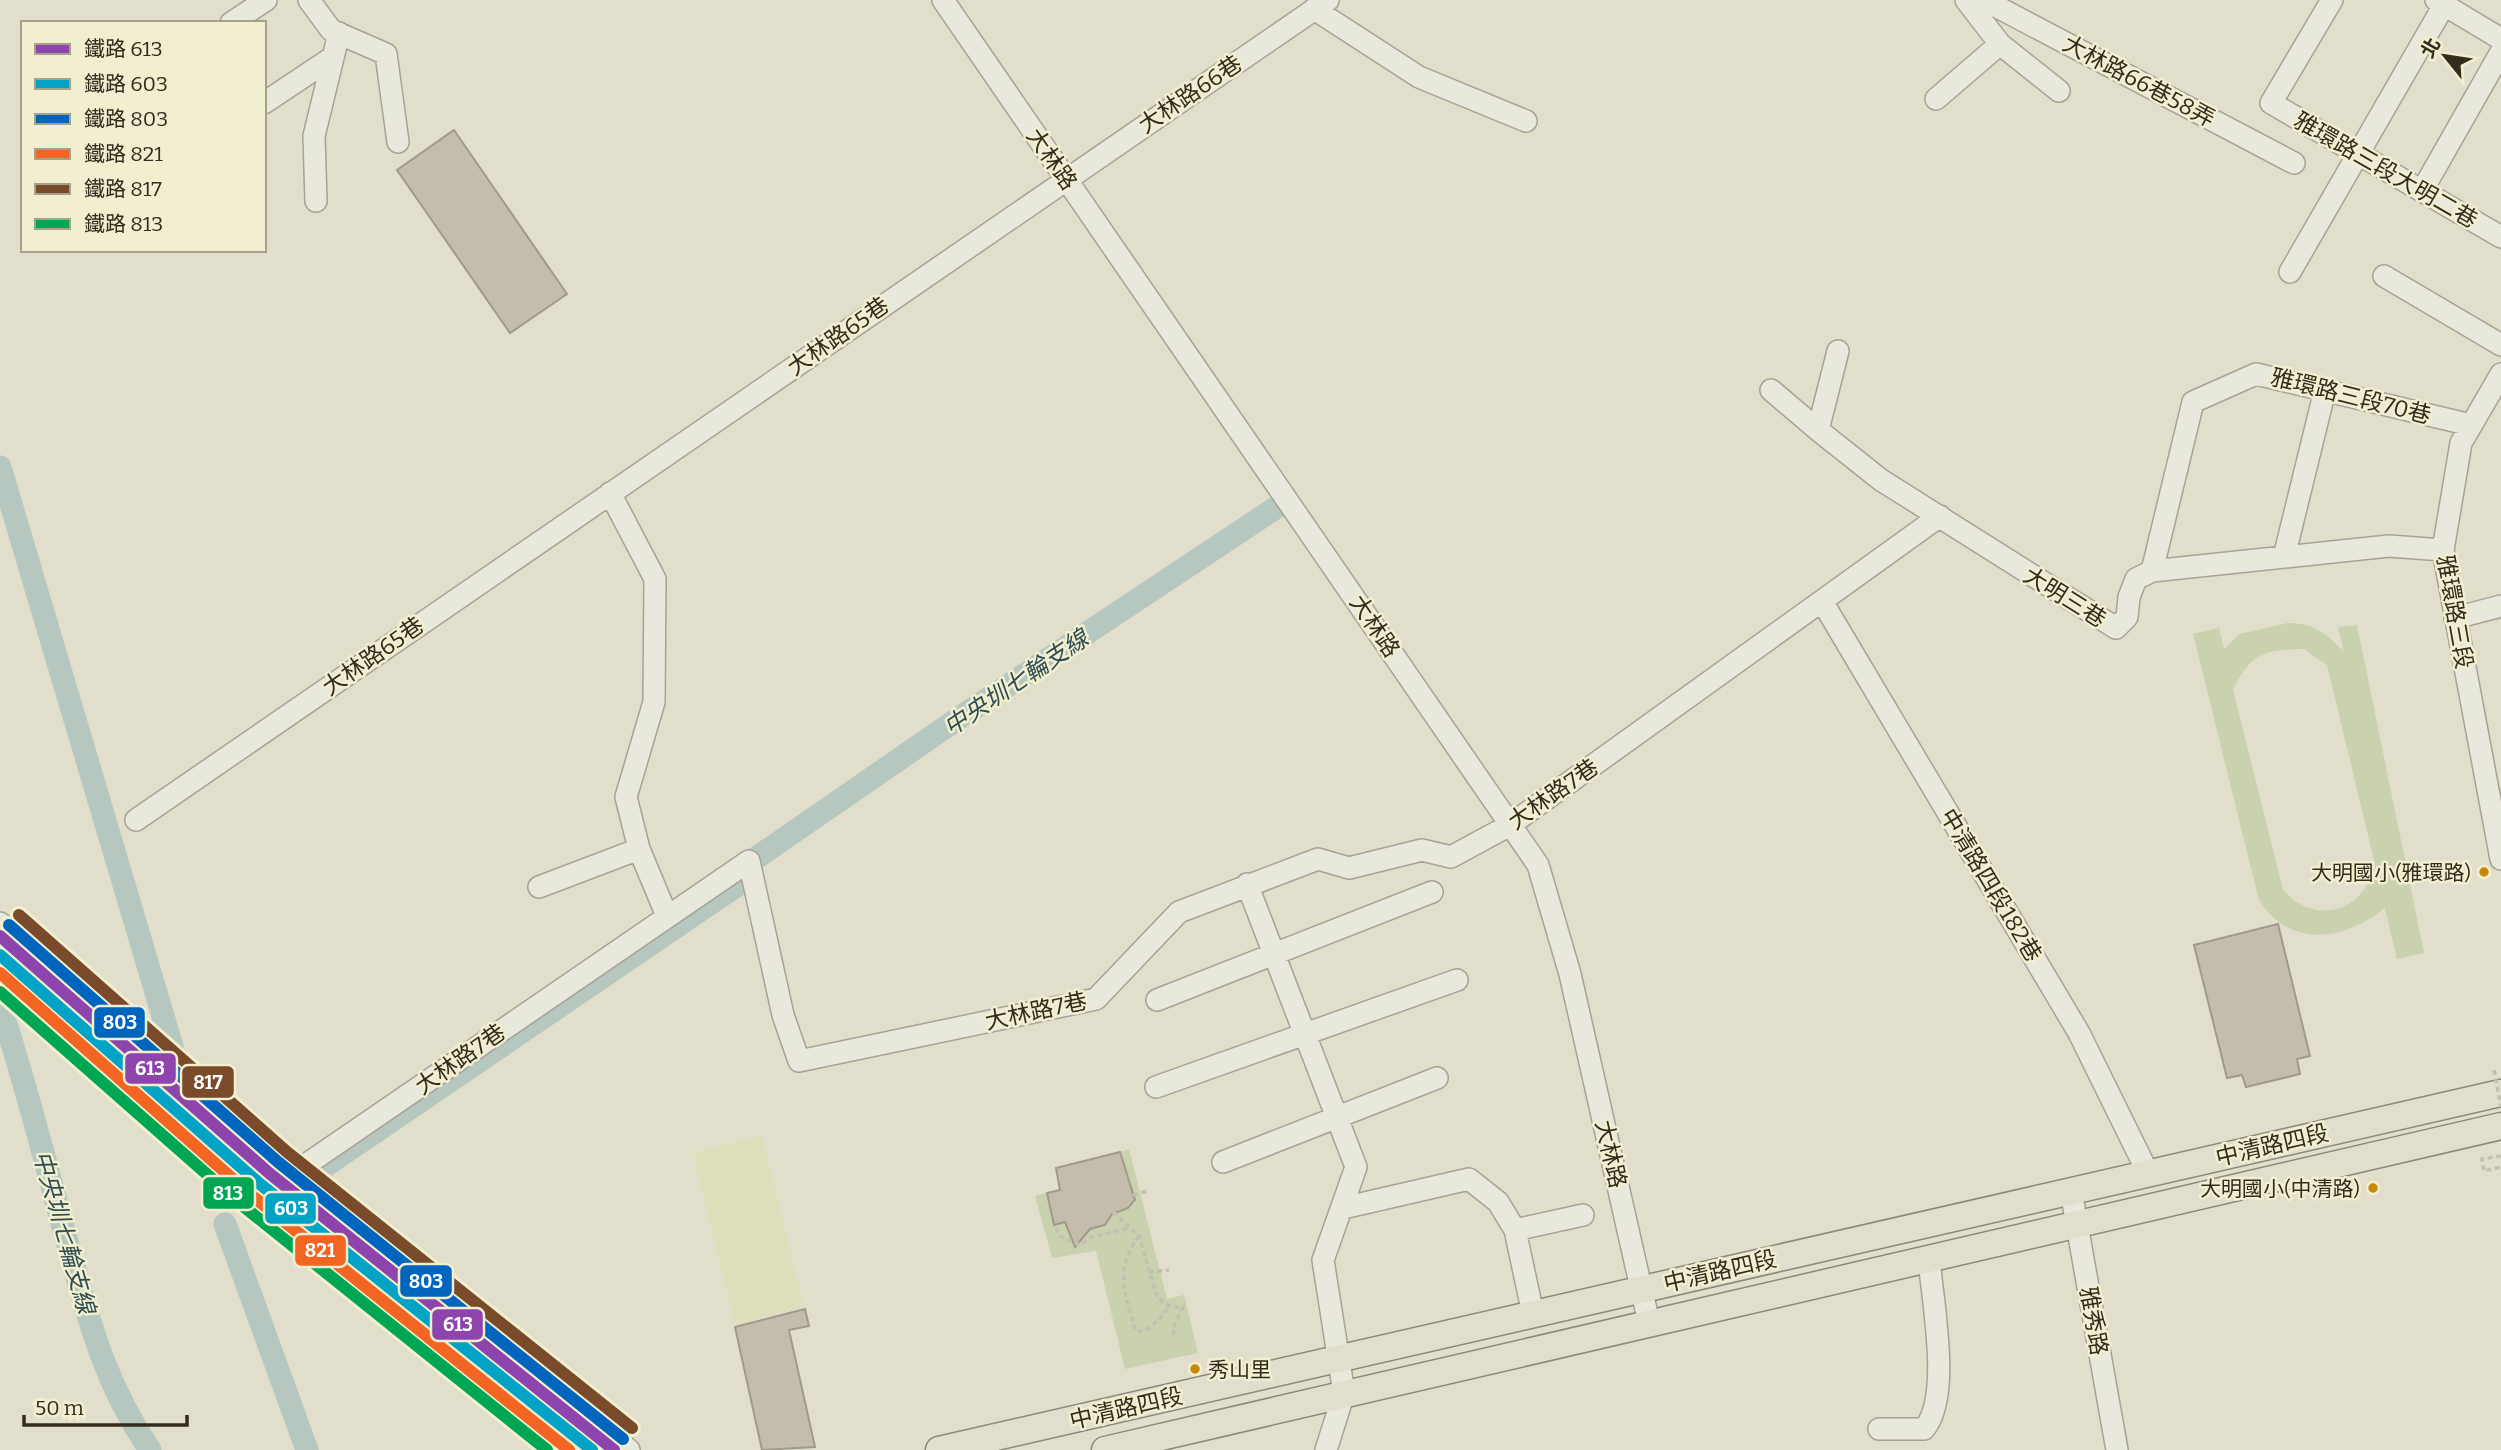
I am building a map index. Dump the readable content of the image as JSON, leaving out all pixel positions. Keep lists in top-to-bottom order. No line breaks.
{"streets":{"main road":["中清路四段"],"street":["大林路66巷58弄","大林路66巷","大林路","雅環路三段大明二巷","大林路65巷","雅環路三段70巷","大明三巷","雅環路三段","大林路7巷","中清路四段182巷","雅秀路"]},"crossings":[["大林路66巷","大林路"],["大林路66巷","大林路65巷"],["大林路","大林路65巷"],["大林路","大林路7巷"],["大林路","中清路四段"],["雅環路三段70巷","大明三巷"],["雅環路三段70巷","雅環路三段"],["大明三巷","大林路7巷"],["大林路7巷","中清路四段182巷"],["中清路四段182巷","中清路四段"],["中清路四段","雅秀路"]],"water":["中央圳七輪支線"],"places":["大明國小(雅環路)","大明國小(中清路)","秀山里"],"lines":["rail line 817","rail line 803","rail line 613","rail line 603","rail line 821","rail line 813"],"legend":["鐵路 613","鐵路 603","鐵路 803","鐵路 821","鐵路 817","鐵路 813"],"scale_bar":"50 m","north":"top left"}
